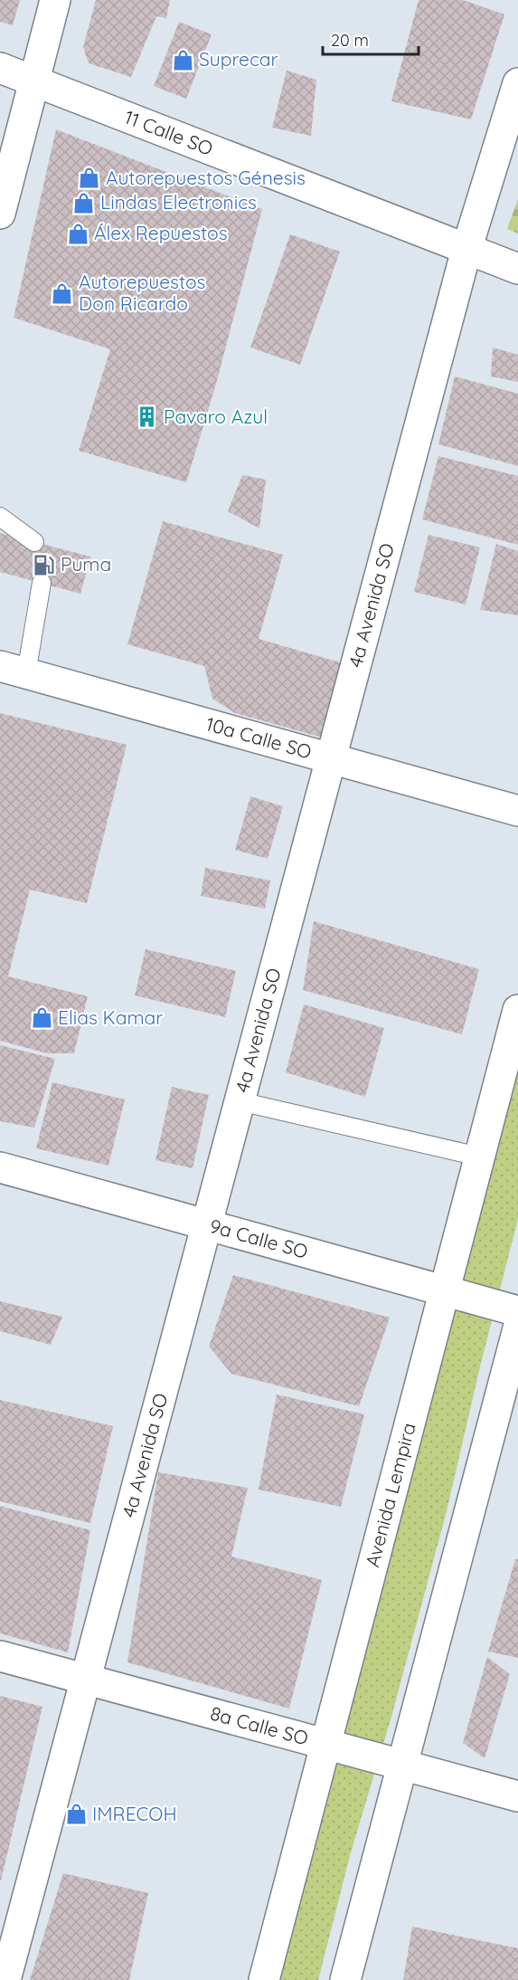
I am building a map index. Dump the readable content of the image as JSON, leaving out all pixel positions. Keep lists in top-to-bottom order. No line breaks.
{"streets":{"street":["11 Calle SO","4a Avenida SO","10a Calle SO","9a Calle SO","Avenida Lempira","8a Calle SO"]},"crossings":[["11 Calle SO","4a Avenida SO"],["4a Avenida SO","10a Calle SO"],["4a Avenida SO","9a Calle SO"],["4a Avenida SO","8a Calle SO"],["9a Calle SO","Avenida Lempira"],["Avenida Lempira","8a Calle SO"]],"places":{"shop":["Suprecar","Autorepuestos Génesis","Lindas Electronics","Álex Repuestos","Autorepuestos Don Ricardo","Elias Kamar","IMRECOH"],"building":["Pavaro Azul"],"fuel station":["Puma"]},"scale_bar":"20 m"}
